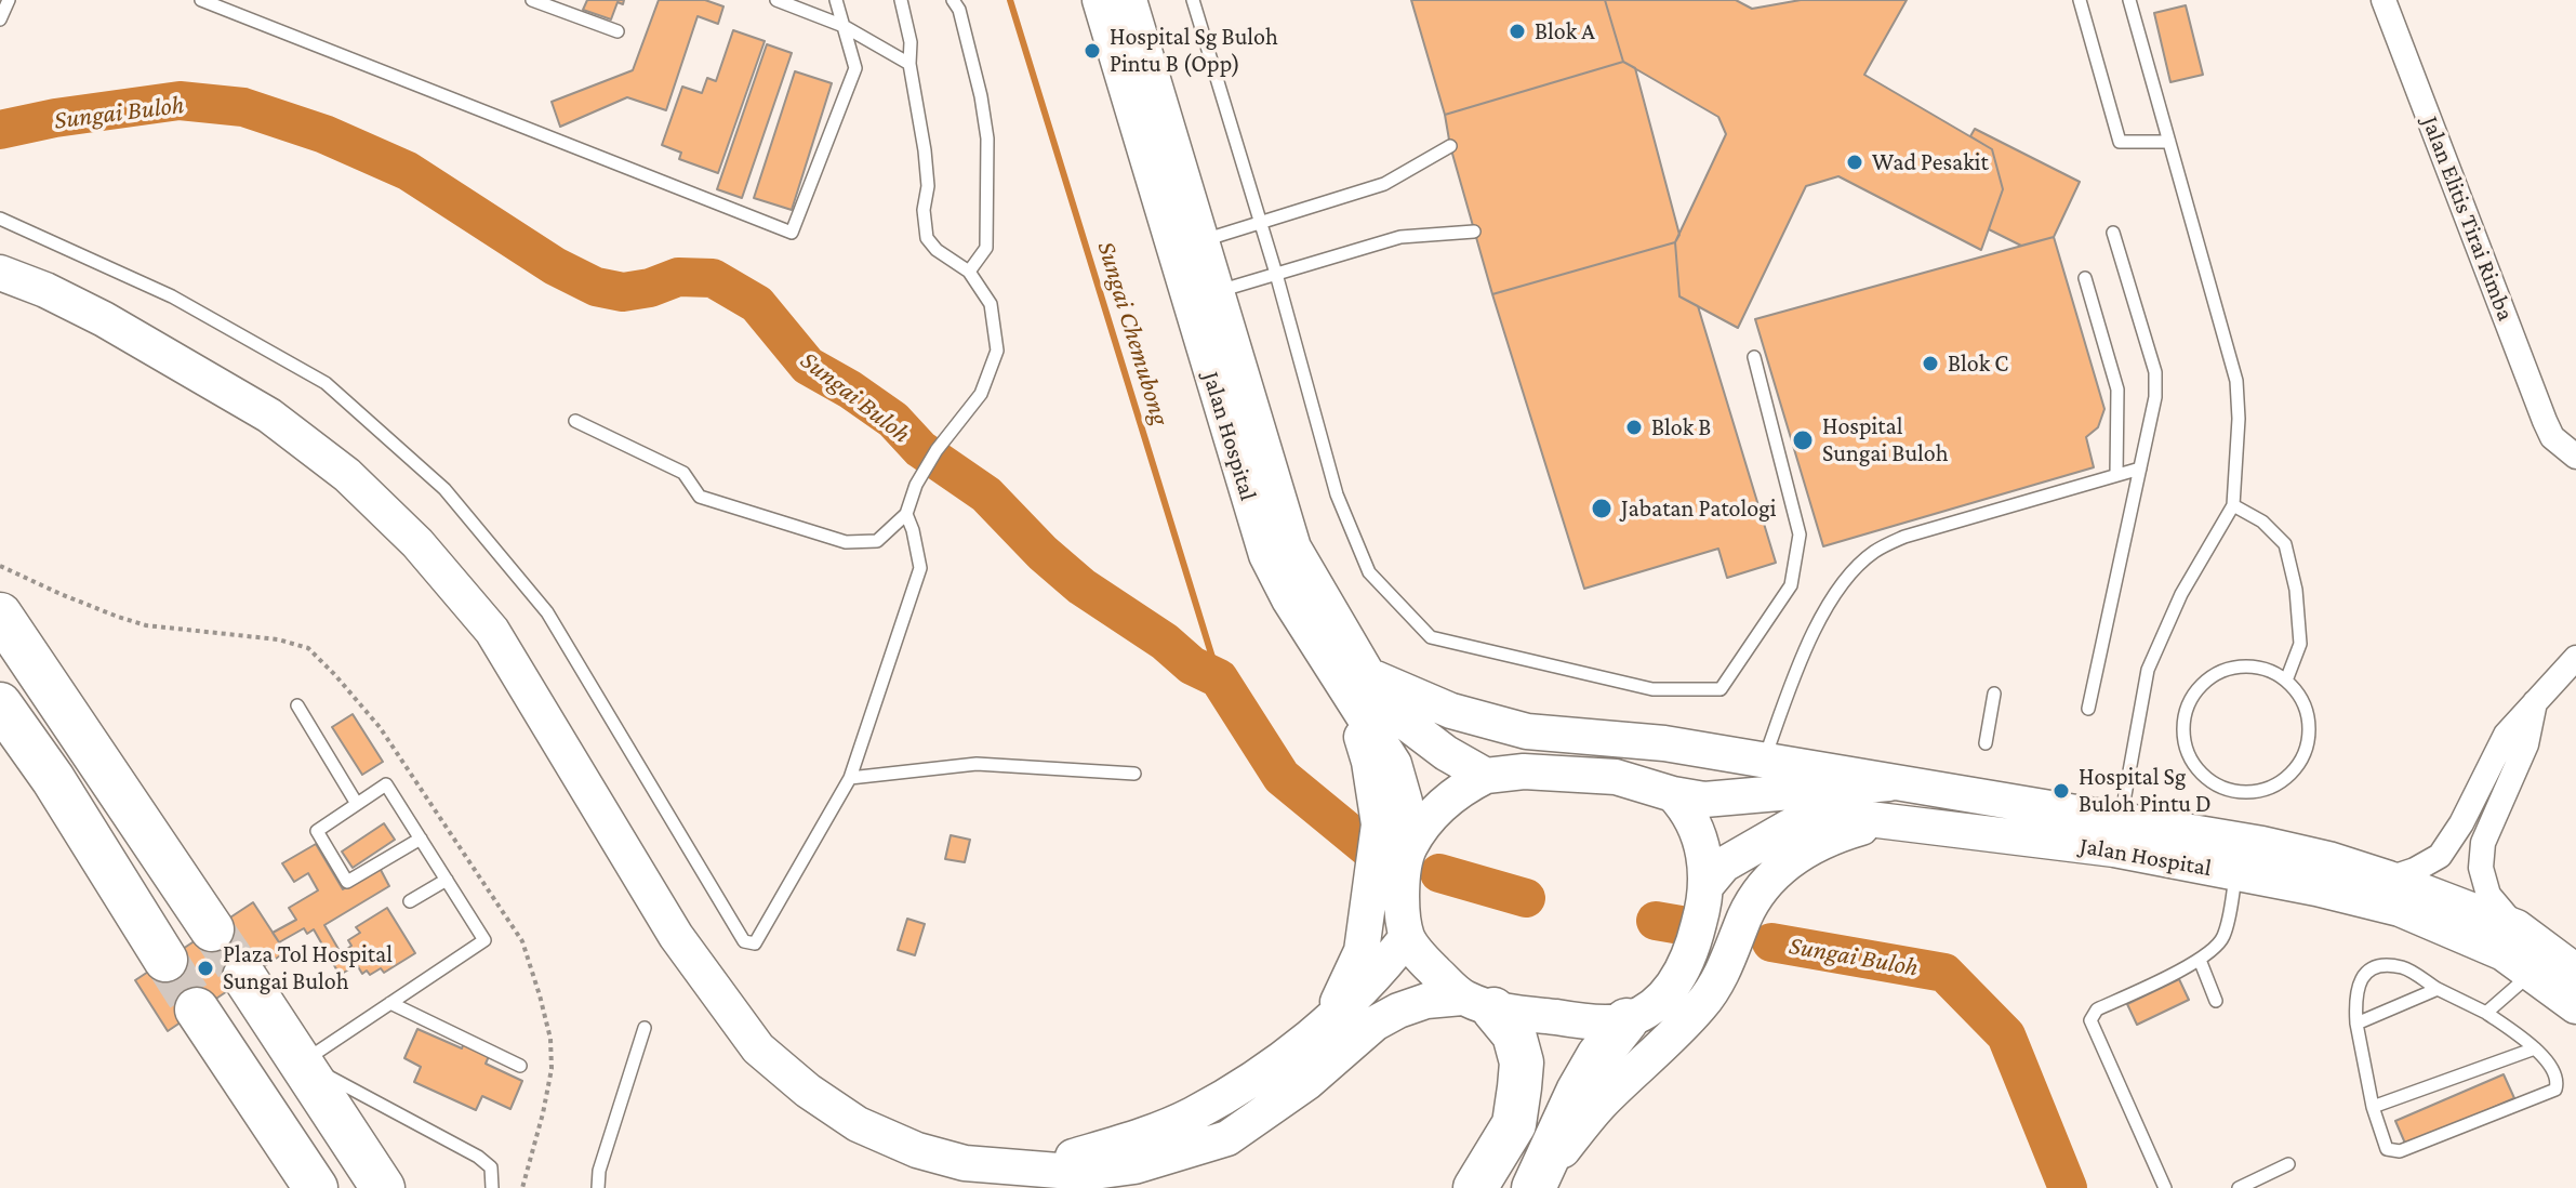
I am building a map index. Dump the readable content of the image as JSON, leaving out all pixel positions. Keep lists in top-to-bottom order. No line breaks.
{"streets":{"main road":["Jalan Hospital"],"street":["Jalan Elitis Tirai Rimba"]},"water":["Sungai Buloh","Sungai Chemubong"],"places":["Blok A","Hospital Sg Buloh Pintu B (Opp)","Wad Pesakit","Blok C","Blok B","Hospital Sungai Buloh","Jabatan Patologi","Hospital Sg Buloh Pintu D","Plaza Tol Hospital Sungai Buloh"]}
